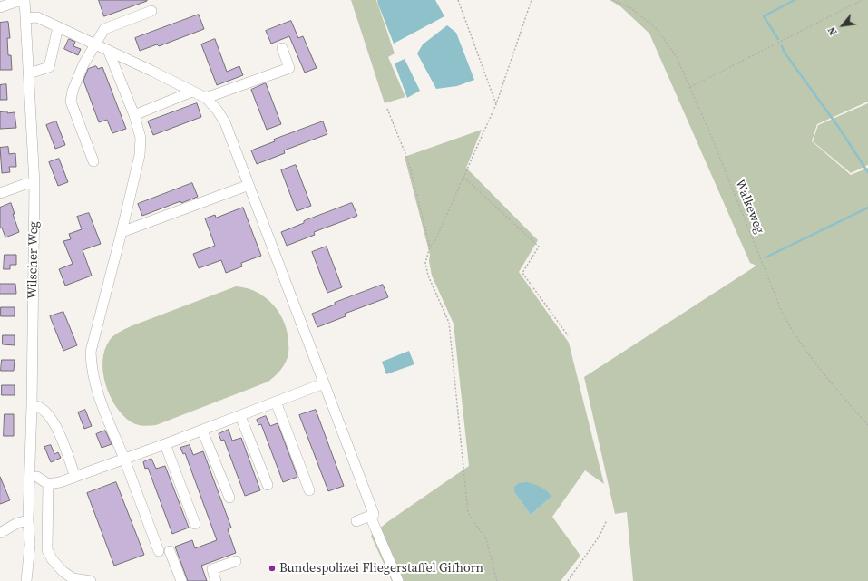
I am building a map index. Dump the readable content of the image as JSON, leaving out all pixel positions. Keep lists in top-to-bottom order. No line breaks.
{"streets":{"street":["Wilscher Weg"],"path":["Walkeweg"]},"places":["Bundespolizei Fliegerstaffel Gifhorn"],"north":"bottom left"}
